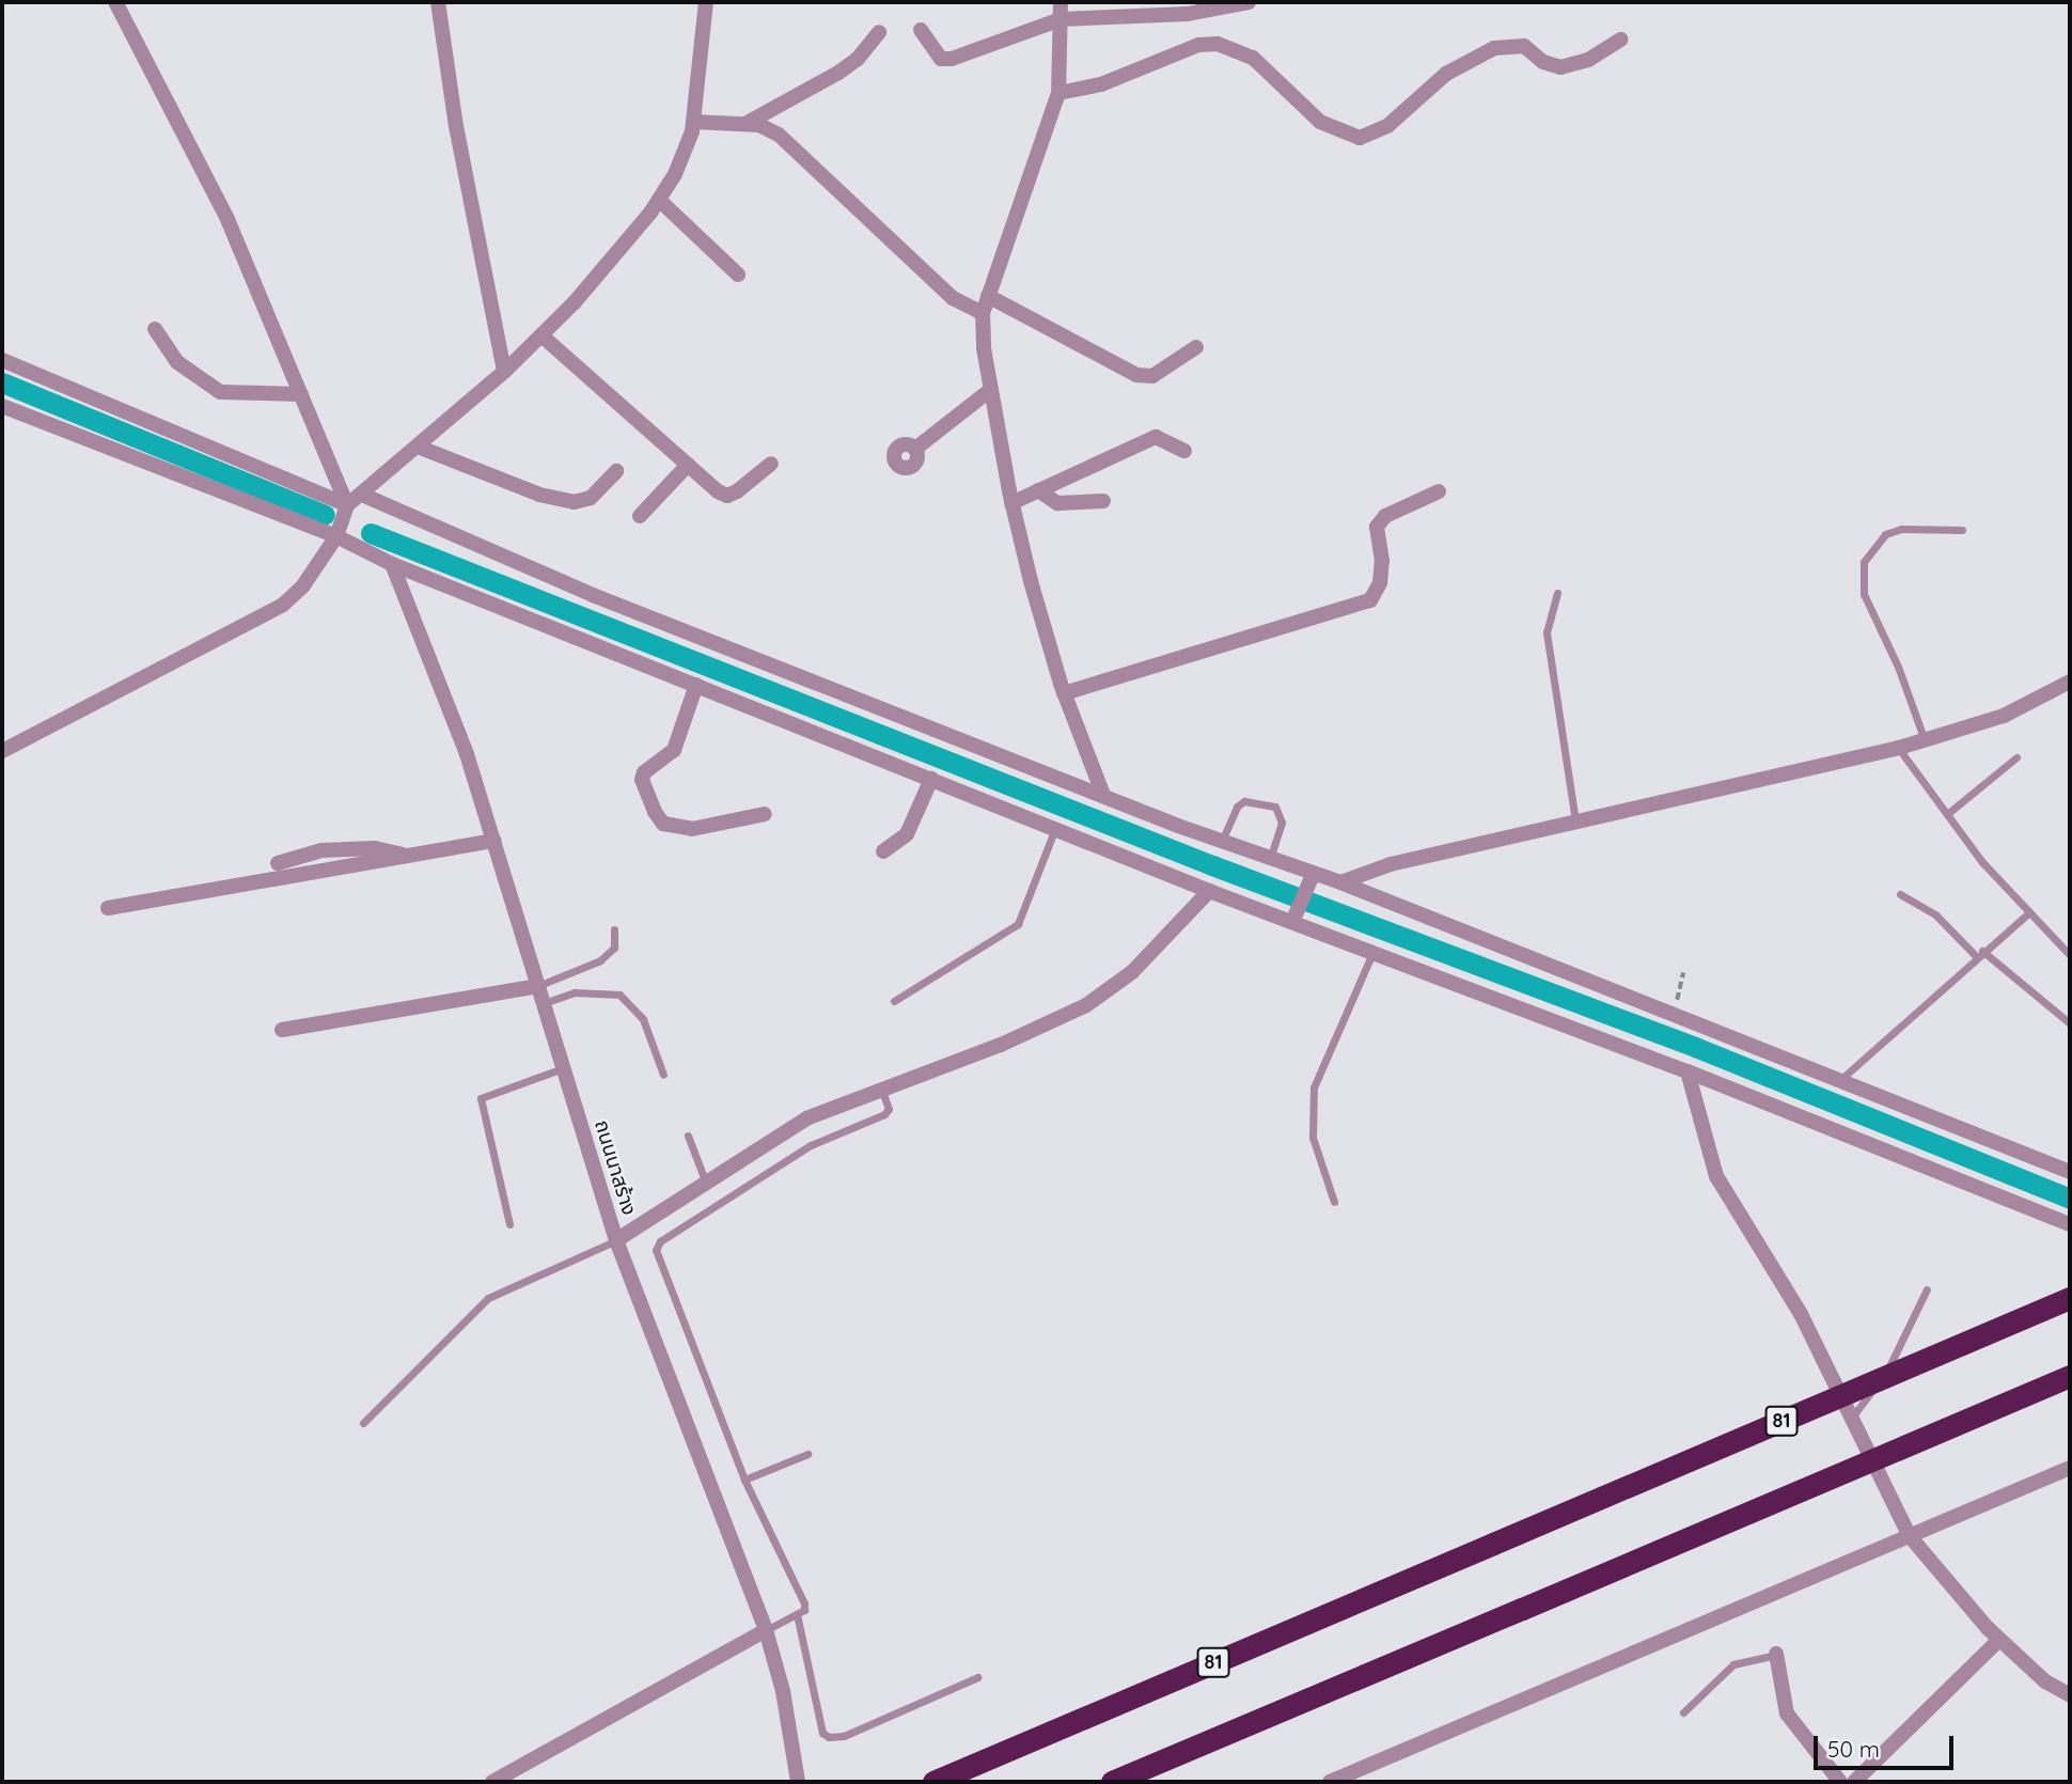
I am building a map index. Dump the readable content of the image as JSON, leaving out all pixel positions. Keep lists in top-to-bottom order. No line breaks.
{"streets":{"highway":["81"],"street":["ถนนนาสร้าง"]},"scale_bar":"50 m"}
